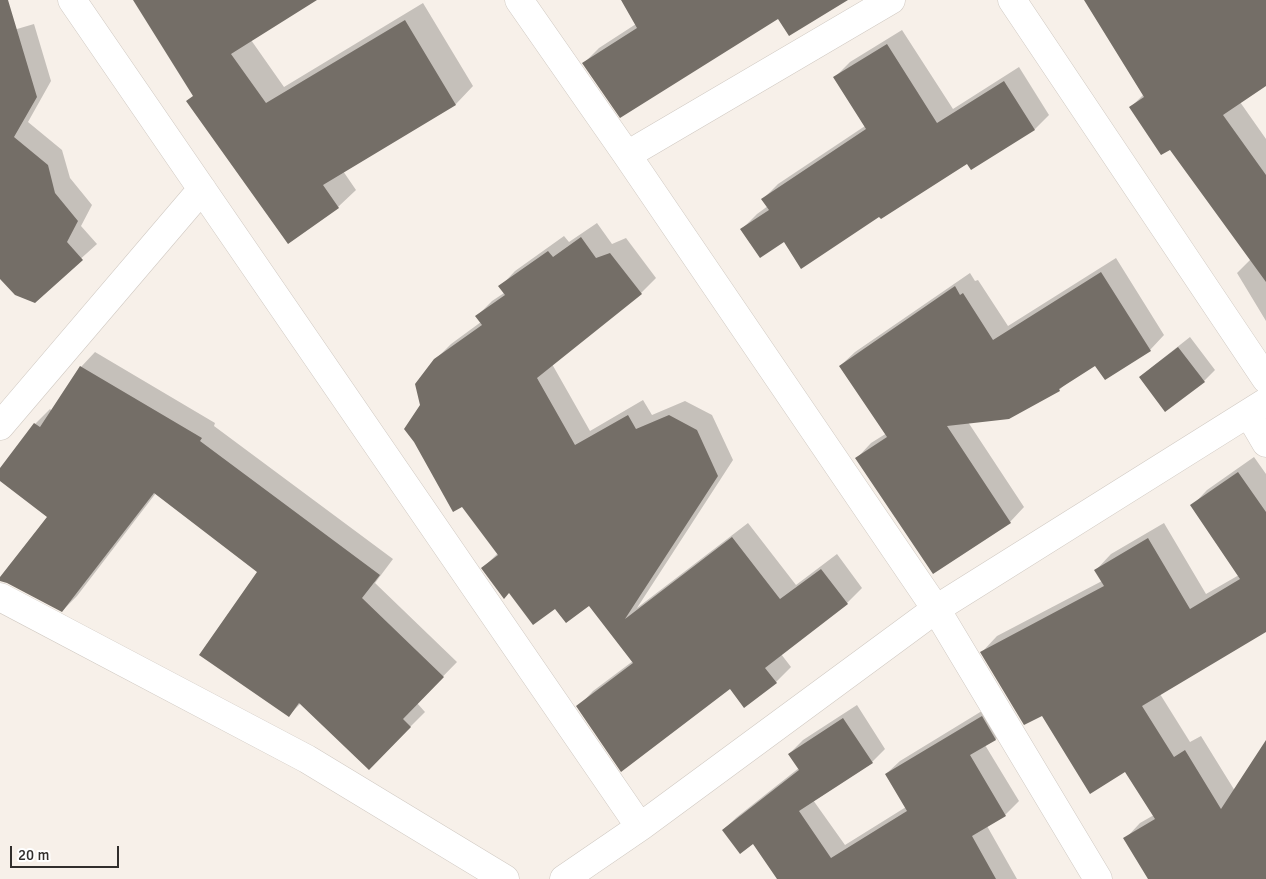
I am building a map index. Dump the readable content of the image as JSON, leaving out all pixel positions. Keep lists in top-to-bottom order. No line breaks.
{"scale_bar":"20 m"}
